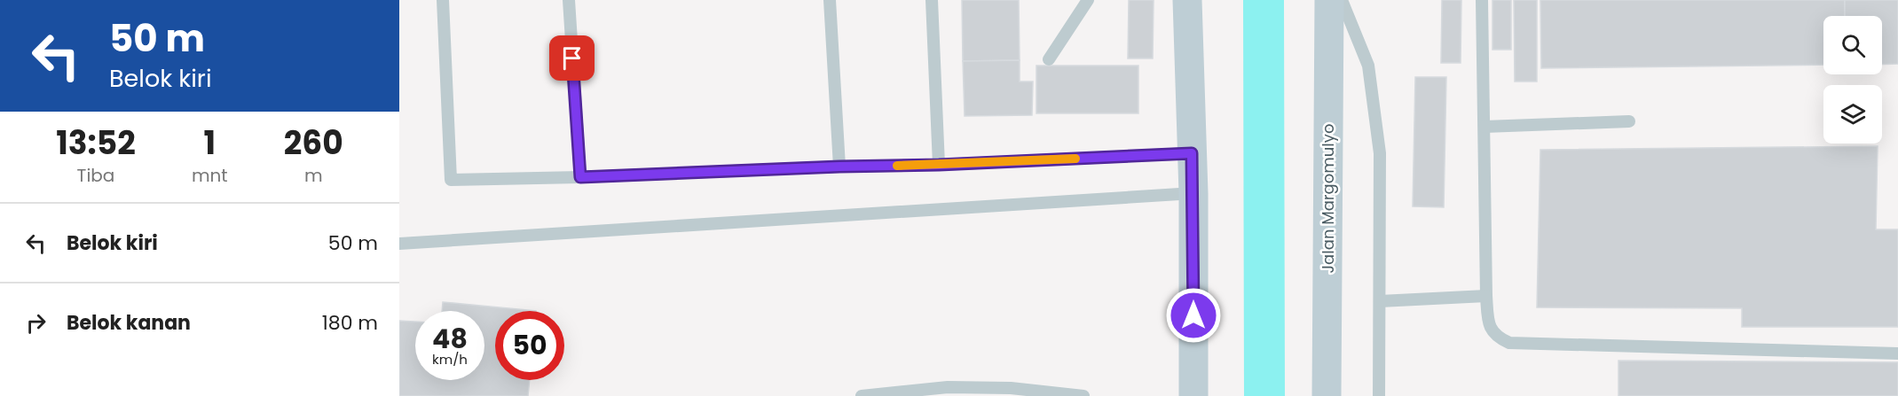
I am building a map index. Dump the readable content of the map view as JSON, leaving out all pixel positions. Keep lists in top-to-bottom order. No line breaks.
{"streets":{"main road":["Jalan Margomulyo"]},"page":{"turn":["50 m","Belok kiri"],"eta":["13:52","Tiba","1","mnt","260","m"],"list":[{"name":"Belok kiri","value":"50 m"},{"name":"Belok kanan","value":"180 m"}],"speed":"48 km/h","limit":"50"}}
